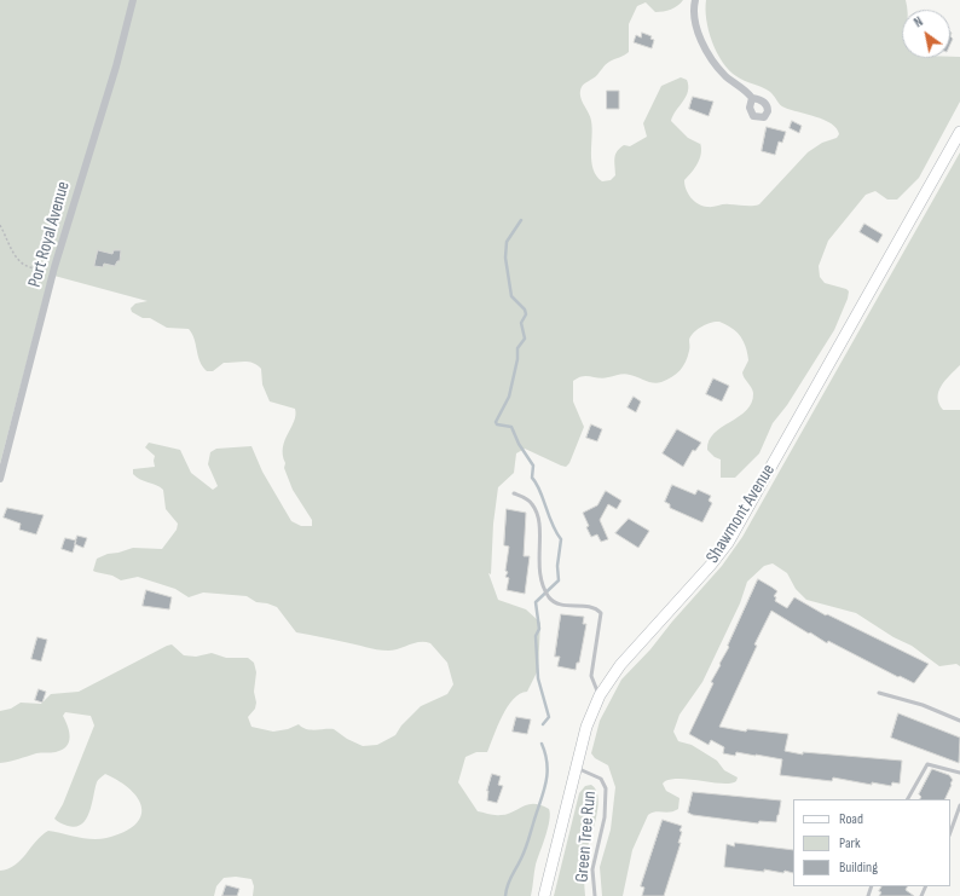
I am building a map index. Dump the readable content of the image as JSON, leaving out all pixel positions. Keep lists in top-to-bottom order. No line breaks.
{"streets":{"main road":["Shawmont Avenue"],"street":["Port Royal Avenue"],"lane":["Green Tree Run"]},"crossings":[["Shawmont Avenue","Green Tree Run"]],"legend":["Road","Park","Building"],"north":"top left"}
